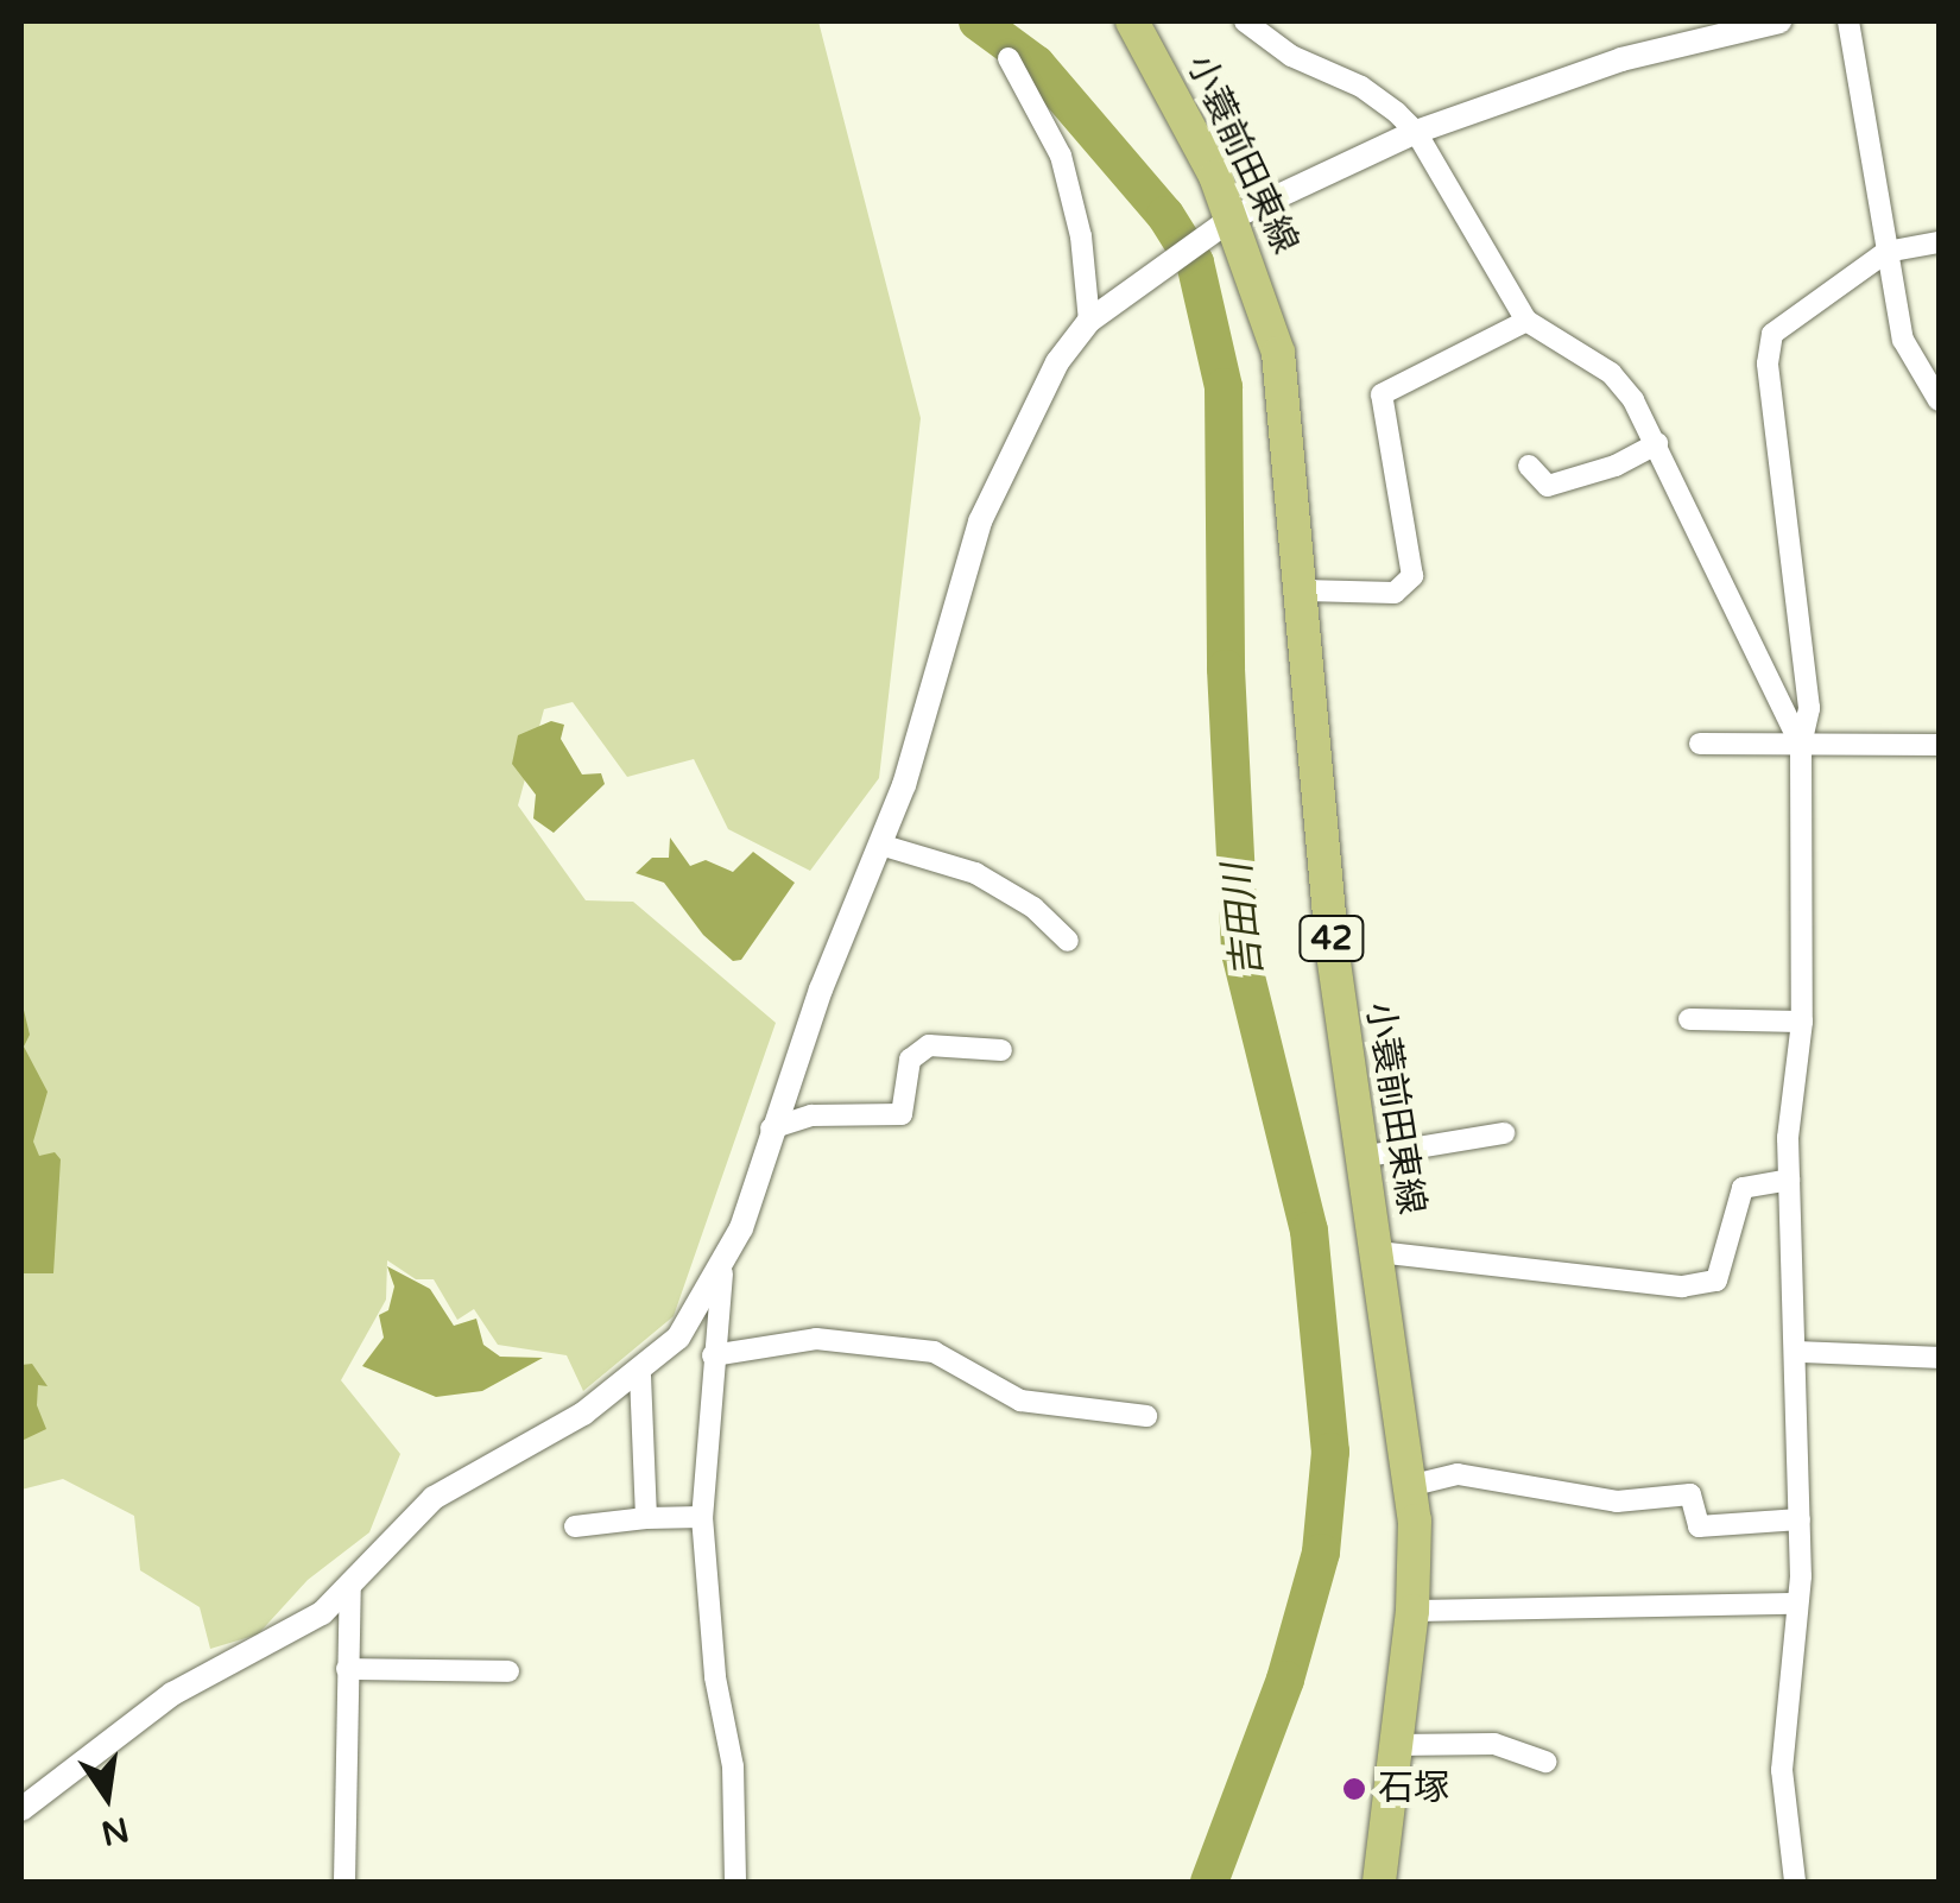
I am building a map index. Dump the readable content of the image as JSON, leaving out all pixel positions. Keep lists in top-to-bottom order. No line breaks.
{"streets":{"main road":["小蓑前田東線","42"]},"water":["吉田川"],"places":["石塚"],"north":"bottom"}
